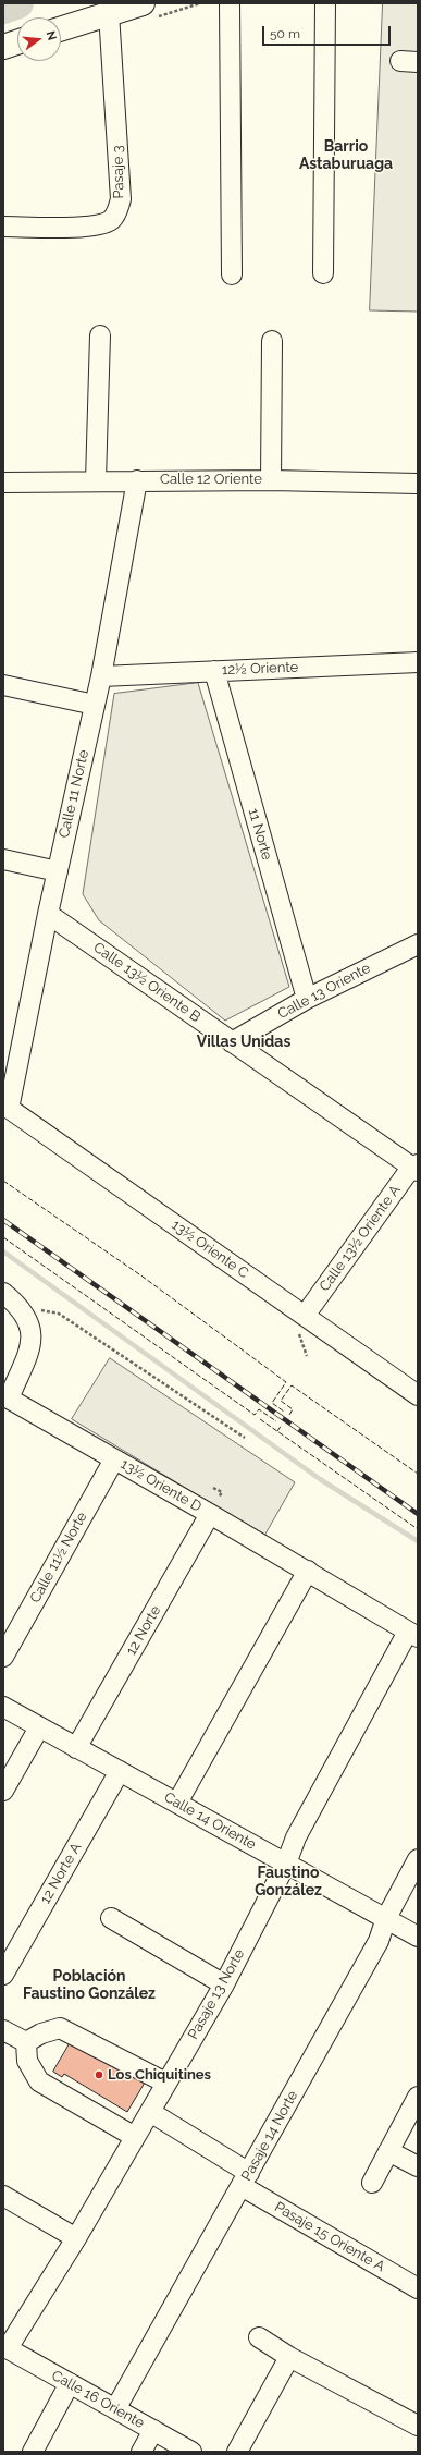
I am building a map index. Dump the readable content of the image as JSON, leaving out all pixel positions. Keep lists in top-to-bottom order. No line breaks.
{"streets":{"street":["Pasaje 3","Calle 12 Oriente","12½ Oriente","Calle 11 Norte","11 Norte","Calle 13½ Oriente B","Calle 13 Oriente","Calle 13½ Oriente A","13½ Oriente C","13½ Oriente D","Calle 11½ Norte","12 Norte","Calle 14 Oriente","12 Norte A","Pasaje 13 Norte","Pasaje 14 Norte","Pasaje 15 Oriente A","Calle 16 Oriente"]},"crossings":[["Calle 12 Oriente","Calle 11 Norte"],["12½ Oriente","Calle 11 Norte"],["12½ Oriente","11 Norte"],["Calle 11 Norte","Calle 13½ Oriente B"],["Calle 11 Norte","13½ Oriente C"],["11 Norte","Calle 13 Oriente"],["Calle 13½ Oriente B","Calle 13 Oriente"],["Calle 13½ Oriente B","Calle 13½ Oriente A"],["Calle 13½ Oriente A","13½ Oriente C"],["13½ Oriente D","Calle 11½ Norte"],["13½ Oriente D","12 Norte"],["13½ Oriente D","Pasaje 13 Norte"],["12 Norte","Calle 14 Oriente"],["Calle 14 Oriente","12 Norte A"],["Calle 14 Oriente","Pasaje 13 Norte"],["Calle 14 Oriente","Pasaje 14 Norte"],["Pasaje 13 Norte","Pasaje 15 Oriente A"],["Pasaje 13 Norte","Calle 16 Oriente"],["Pasaje 14 Norte","Pasaje 15 Oriente A"],["Pasaje 14 Norte","Calle 16 Oriente"]],"districts":["Barrio Astaburuaga","Villas Unidas","Faustino González","Población Faustino González"],"places":["Los Chiquitines"],"scale_bar":"50 m","north":"right"}
